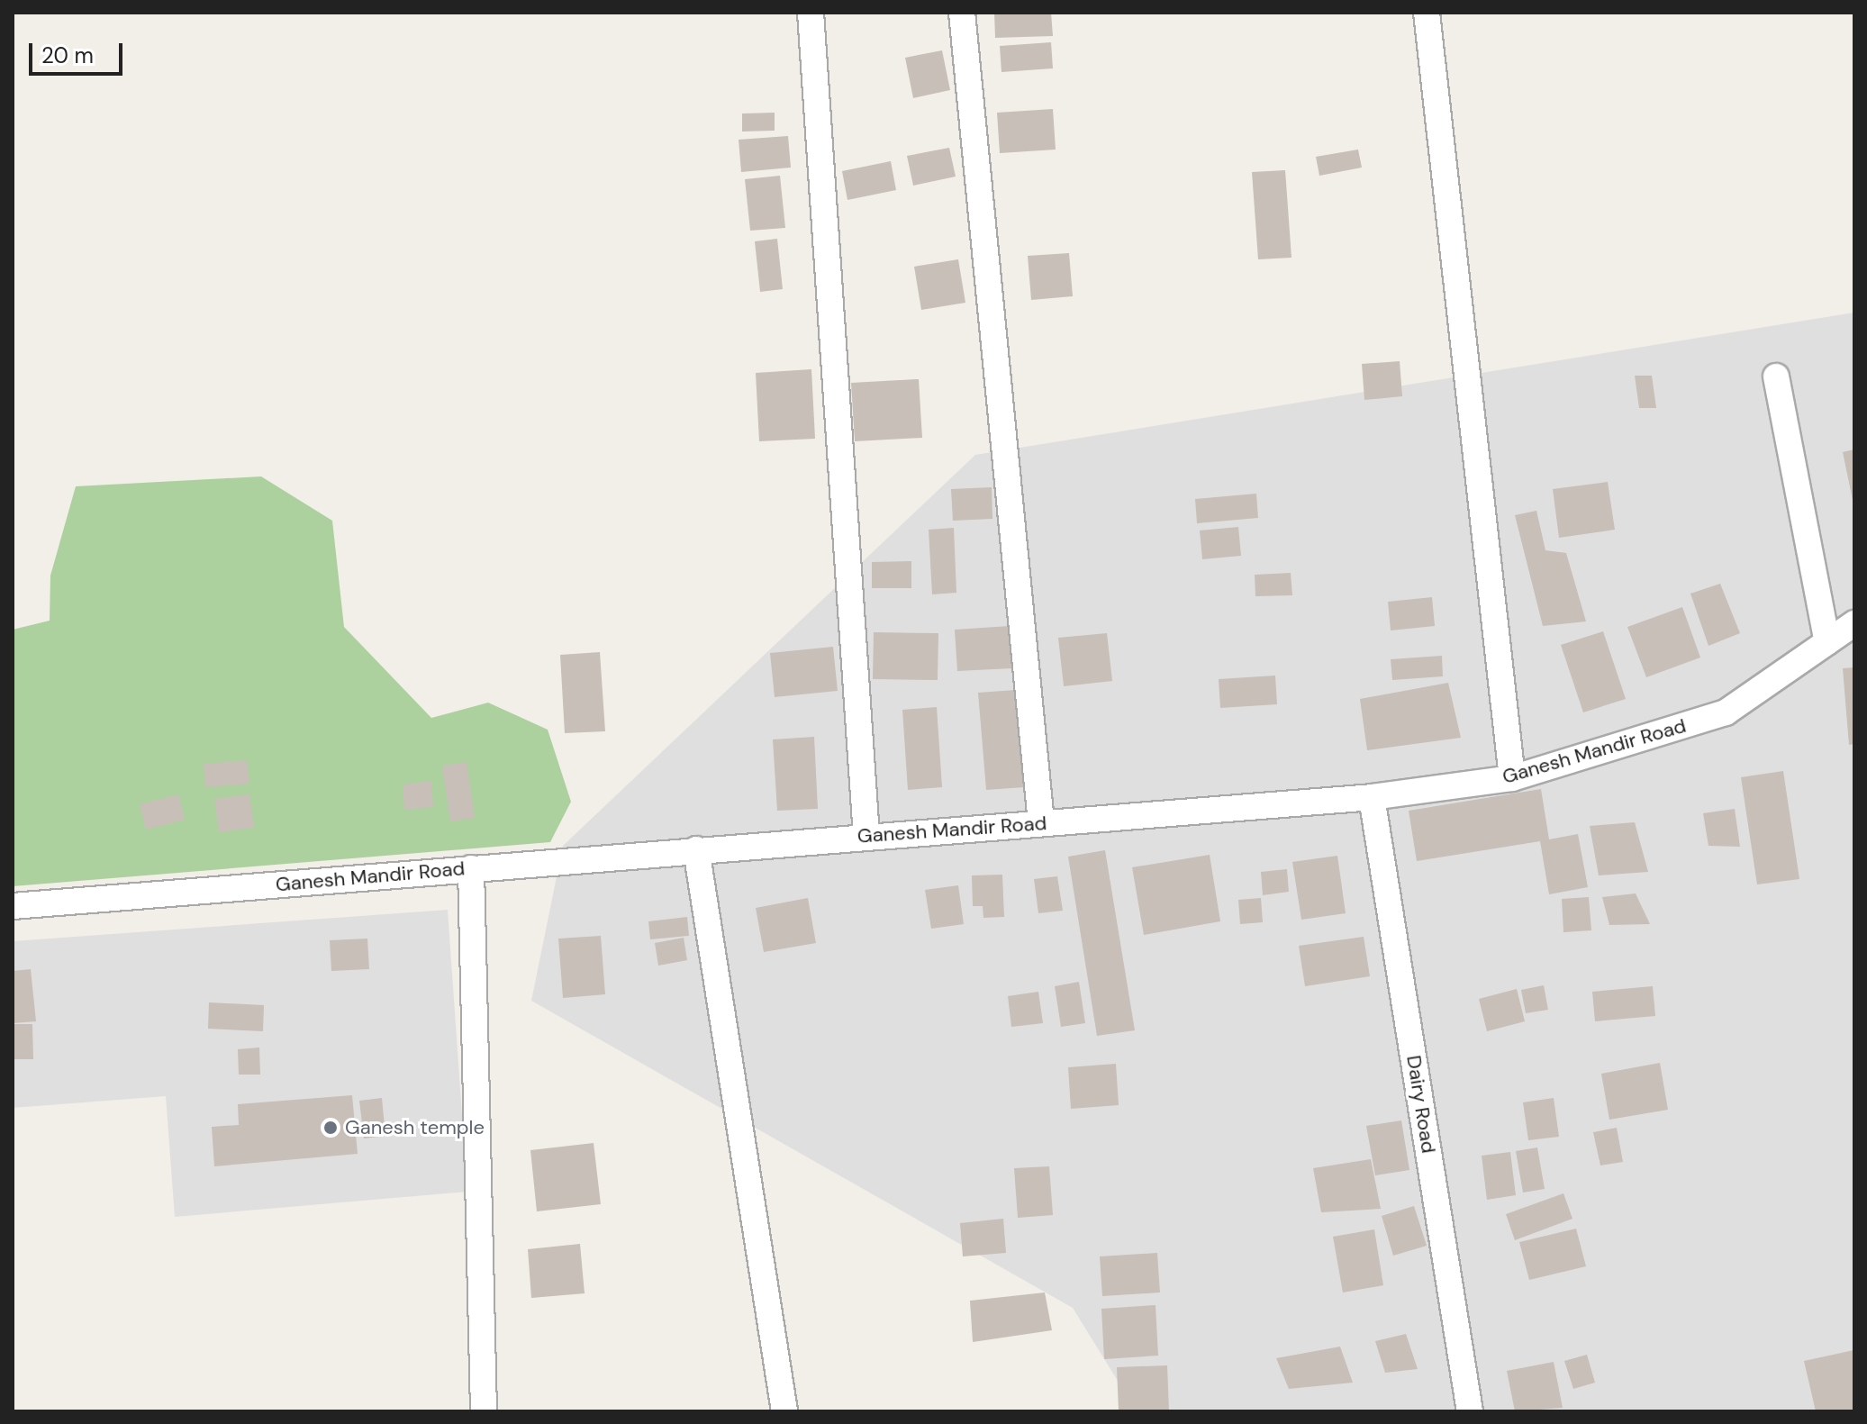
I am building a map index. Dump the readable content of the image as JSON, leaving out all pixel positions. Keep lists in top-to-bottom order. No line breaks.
{"streets":{"street":["Ganesh Mandir Road","Dairy Road"]},"crossings":[["Ganesh Mandir Road","Dairy Road"]],"places":["Ganesh temple"],"scale_bar":"20 m"}
